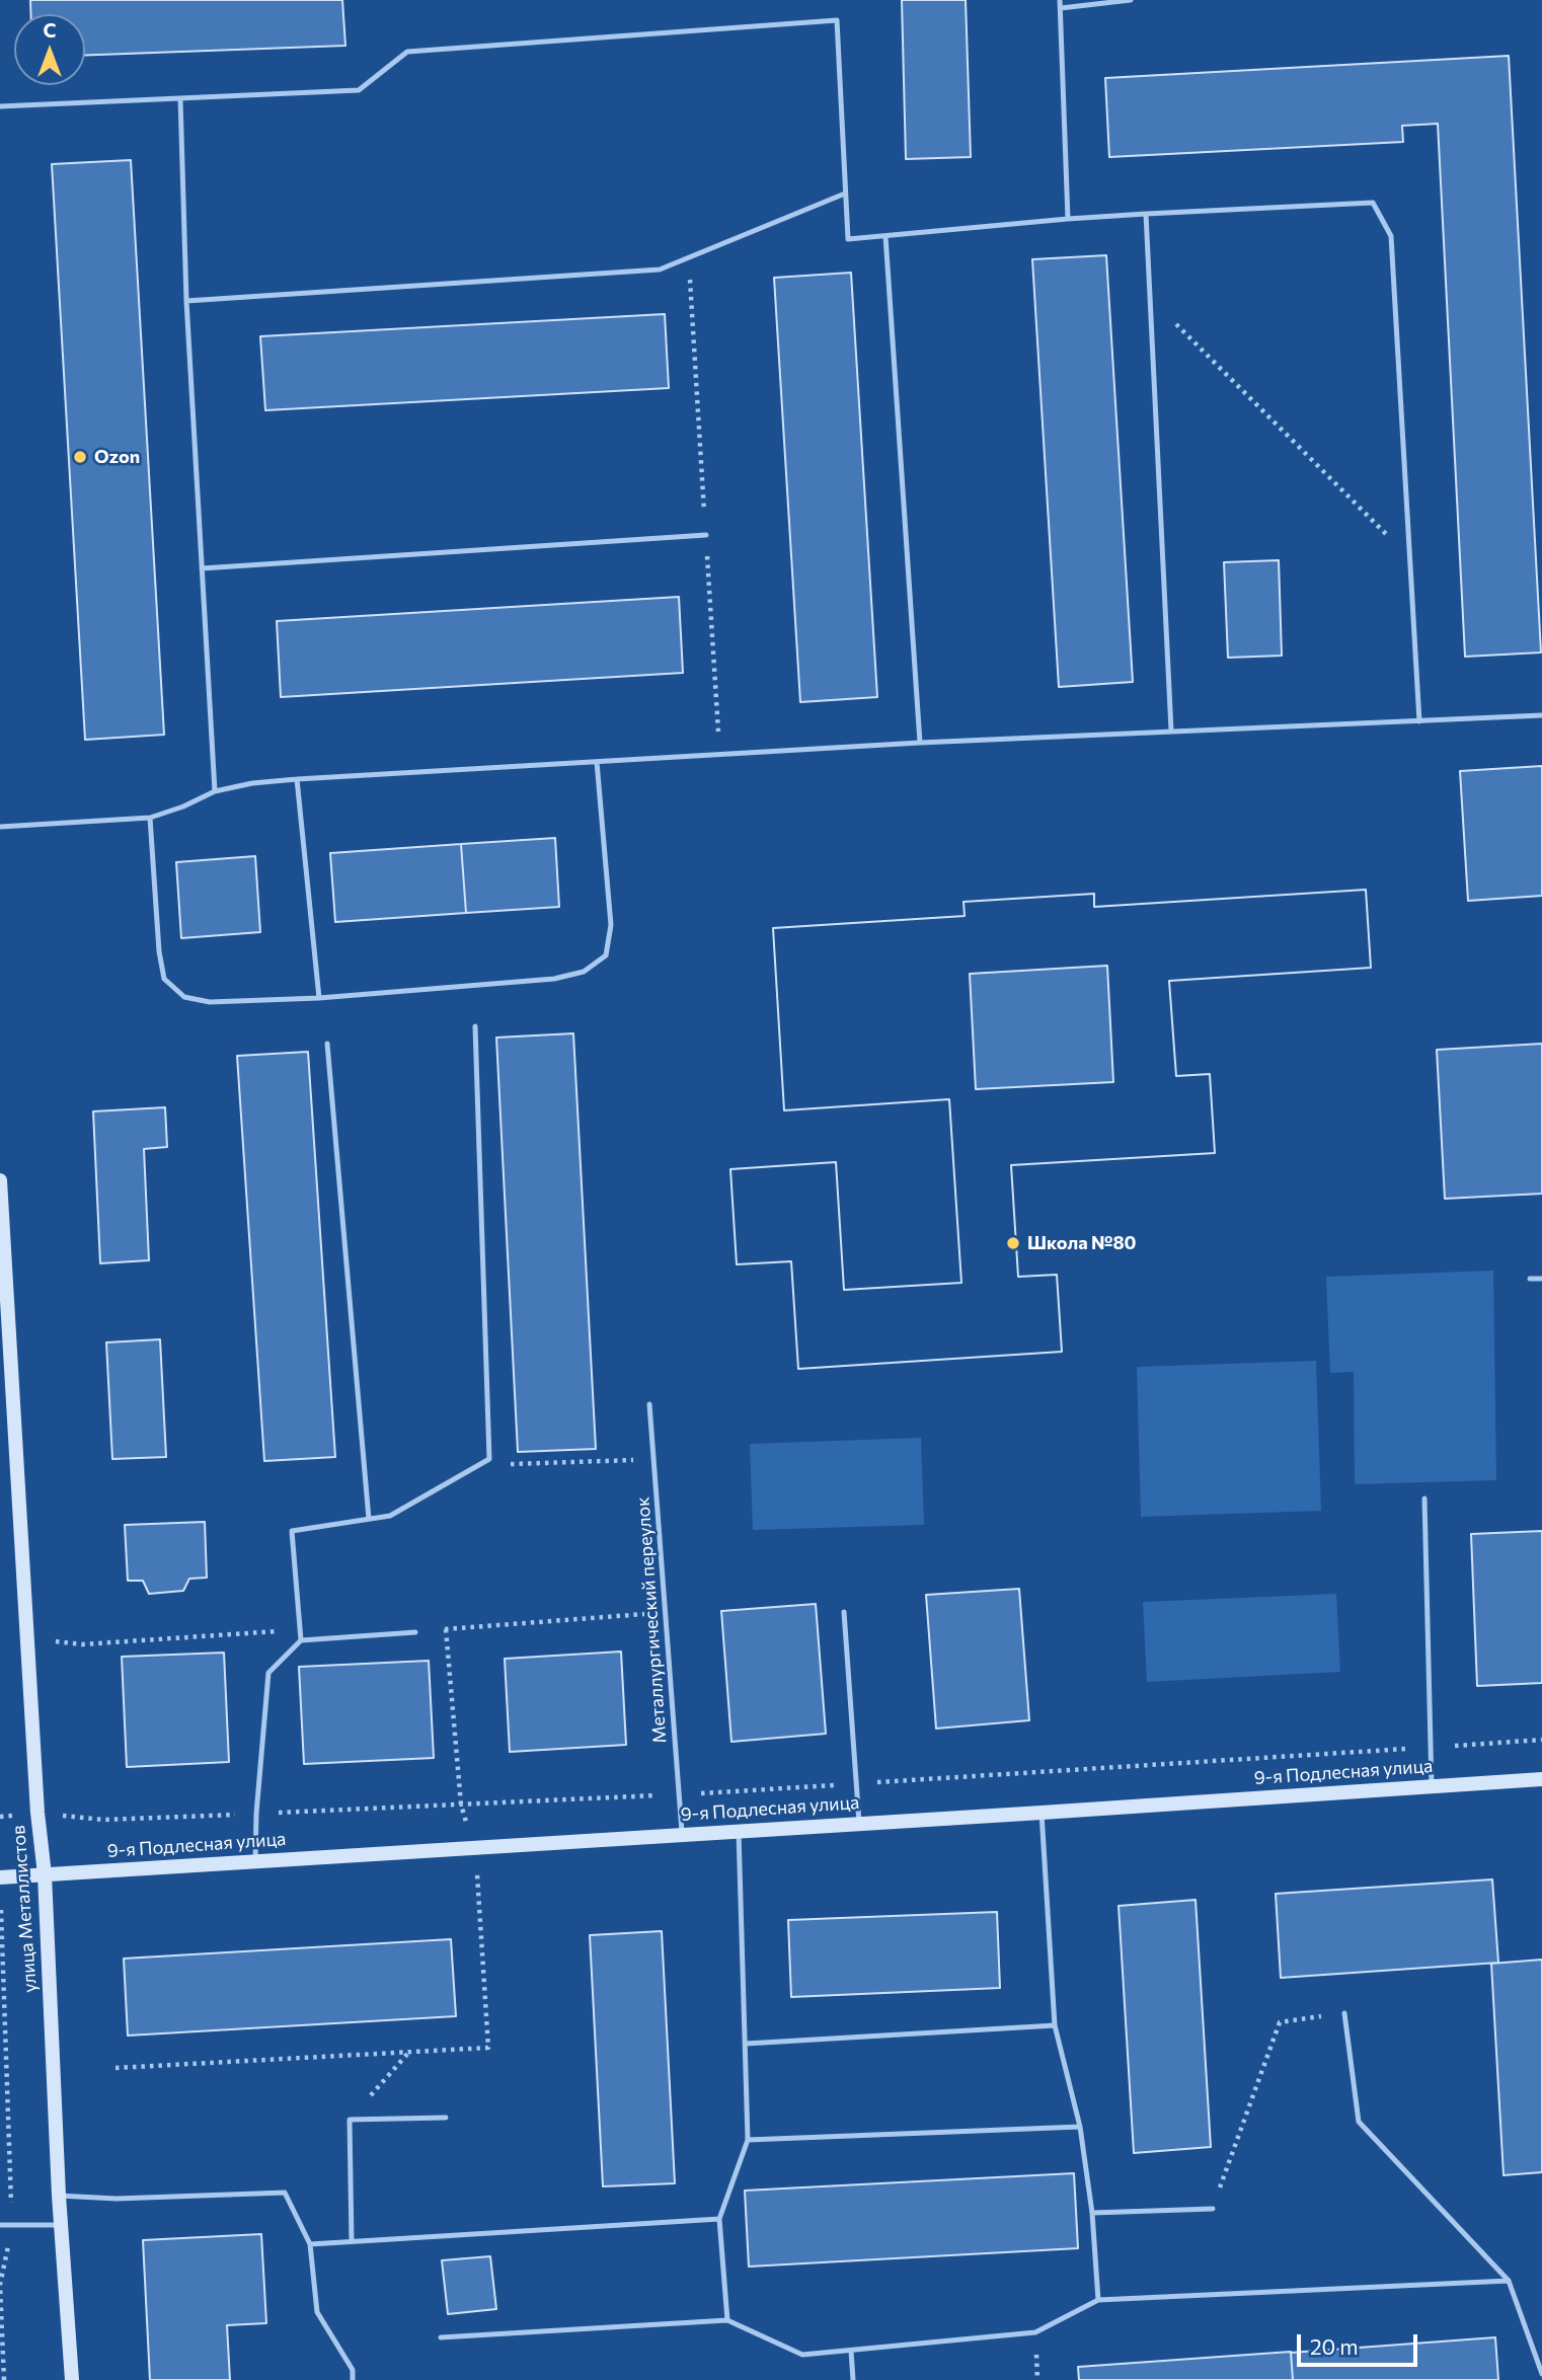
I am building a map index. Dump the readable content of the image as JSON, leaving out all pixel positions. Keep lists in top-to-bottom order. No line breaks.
{"streets":{"street":["9-я Подлесная улица","улица Металлистов"],"lane":["Металлургический переулок"]},"crossings":[["Металлургический переулок","9-я Подлесная улица"],["9-я Подлесная улица","улица Металлистов"]],"places":["Ozon","Школа №80"],"scale_bar":"20 m","north":"top"}
